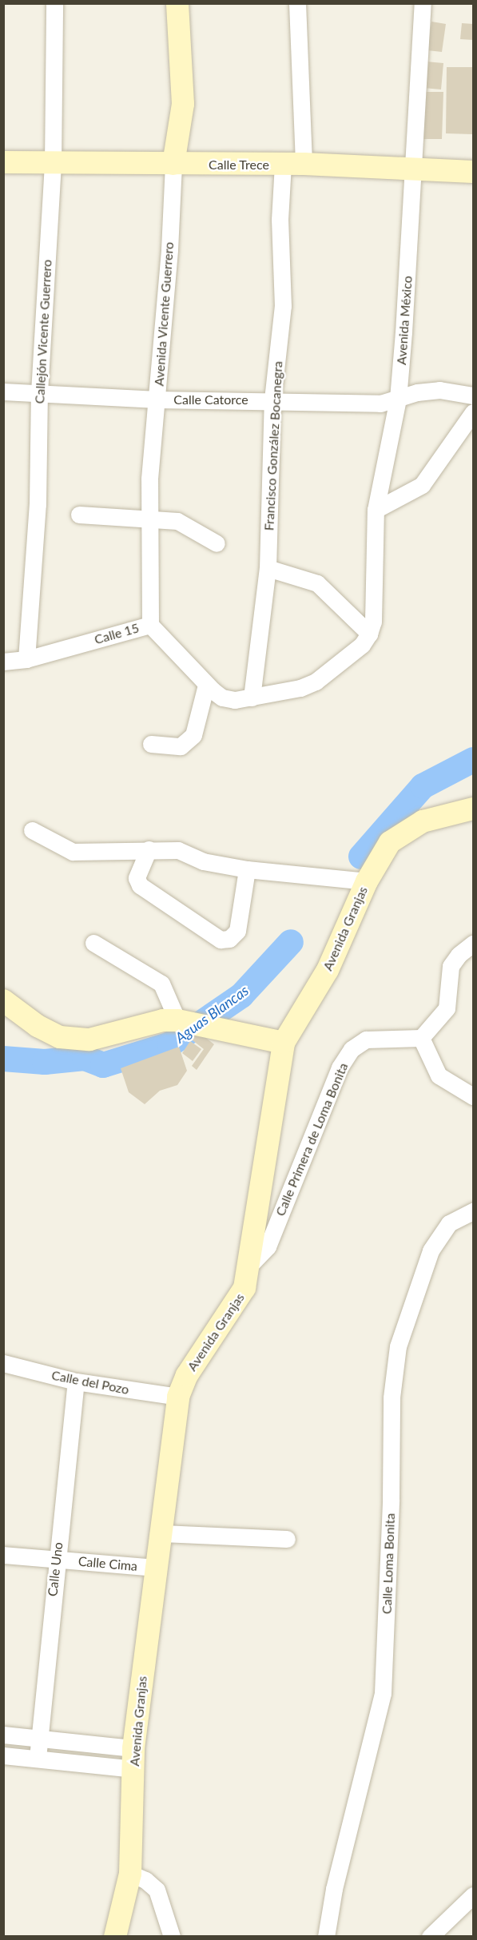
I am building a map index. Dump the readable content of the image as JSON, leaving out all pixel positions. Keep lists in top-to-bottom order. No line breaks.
{"streets":{"main road":["Calle Trece","Avenida Vicente Guerrero","Avenida Granjas"],"street":["Avenida México","Callejón Vicente Guerrero","Calle Catorce","Francisco González Bocanegra","Calle 15","Calle Primera de Loma Bonita","Calle del Pozo","Calle Cima","Calle Loma Bonita","Calle Uno"]},"crossings":[["Calle Trece","Avenida Vicente Guerrero"],["Calle Trece","Avenida México"],["Calle Trece","Callejón Vicente Guerrero"],["Calle Trece","Francisco González Bocanegra"],["Avenida Vicente Guerrero","Calle Catorce"],["Avenida Vicente Guerrero","Calle 15"],["Avenida México","Calle Catorce"],["Avenida México","Calle 15"],["Callejón Vicente Guerrero","Calle Catorce"],["Callejón Vicente Guerrero","Calle 15"],["Calle Catorce","Francisco González Bocanegra"],["Francisco González Bocanegra","Calle 15"],["Avenida Granjas","Calle Primera de Loma Bonita"],["Avenida Granjas","Calle del Pozo"],["Avenida Granjas","Calle Cima"],["Calle del Pozo","Calle Uno"],["Calle Cima","Calle Uno"]],"water":["Aguas Blancas"]}
